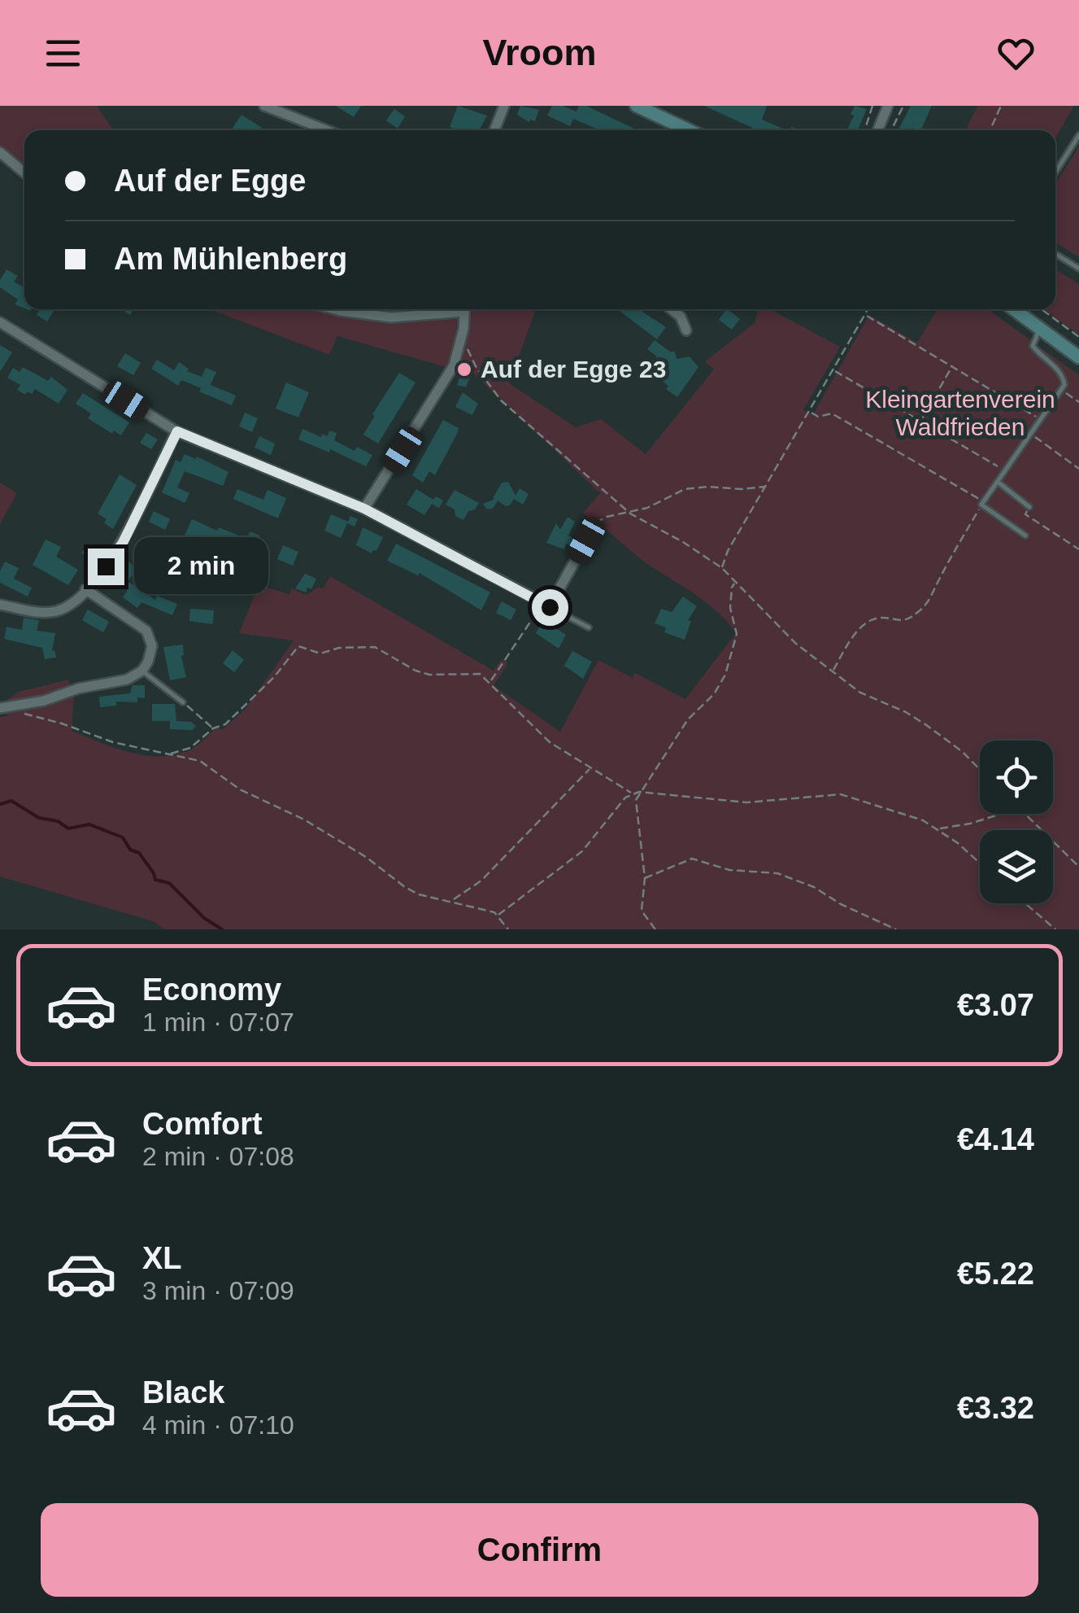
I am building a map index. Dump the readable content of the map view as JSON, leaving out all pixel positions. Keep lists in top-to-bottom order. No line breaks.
{"parks":["Kleingartenverein Waldfrieden"],"places":["Auf der Egge 23"],"page":{"header":"Vroom","banner":["Auf der Egge","Am Mühlenberg"],"bubble":"2 min","list":[{"name":"Economy","note":"1 min · 07:07","value":"€3.07"},{"name":"Comfort","note":"2 min · 07:08","value":"€4.14"},{"name":"XL","note":"3 min · 07:09","value":"€5.22"},{"name":"Black","note":"4 min · 07:10","value":"€3.32"}],"buttons":"Confirm"}}
